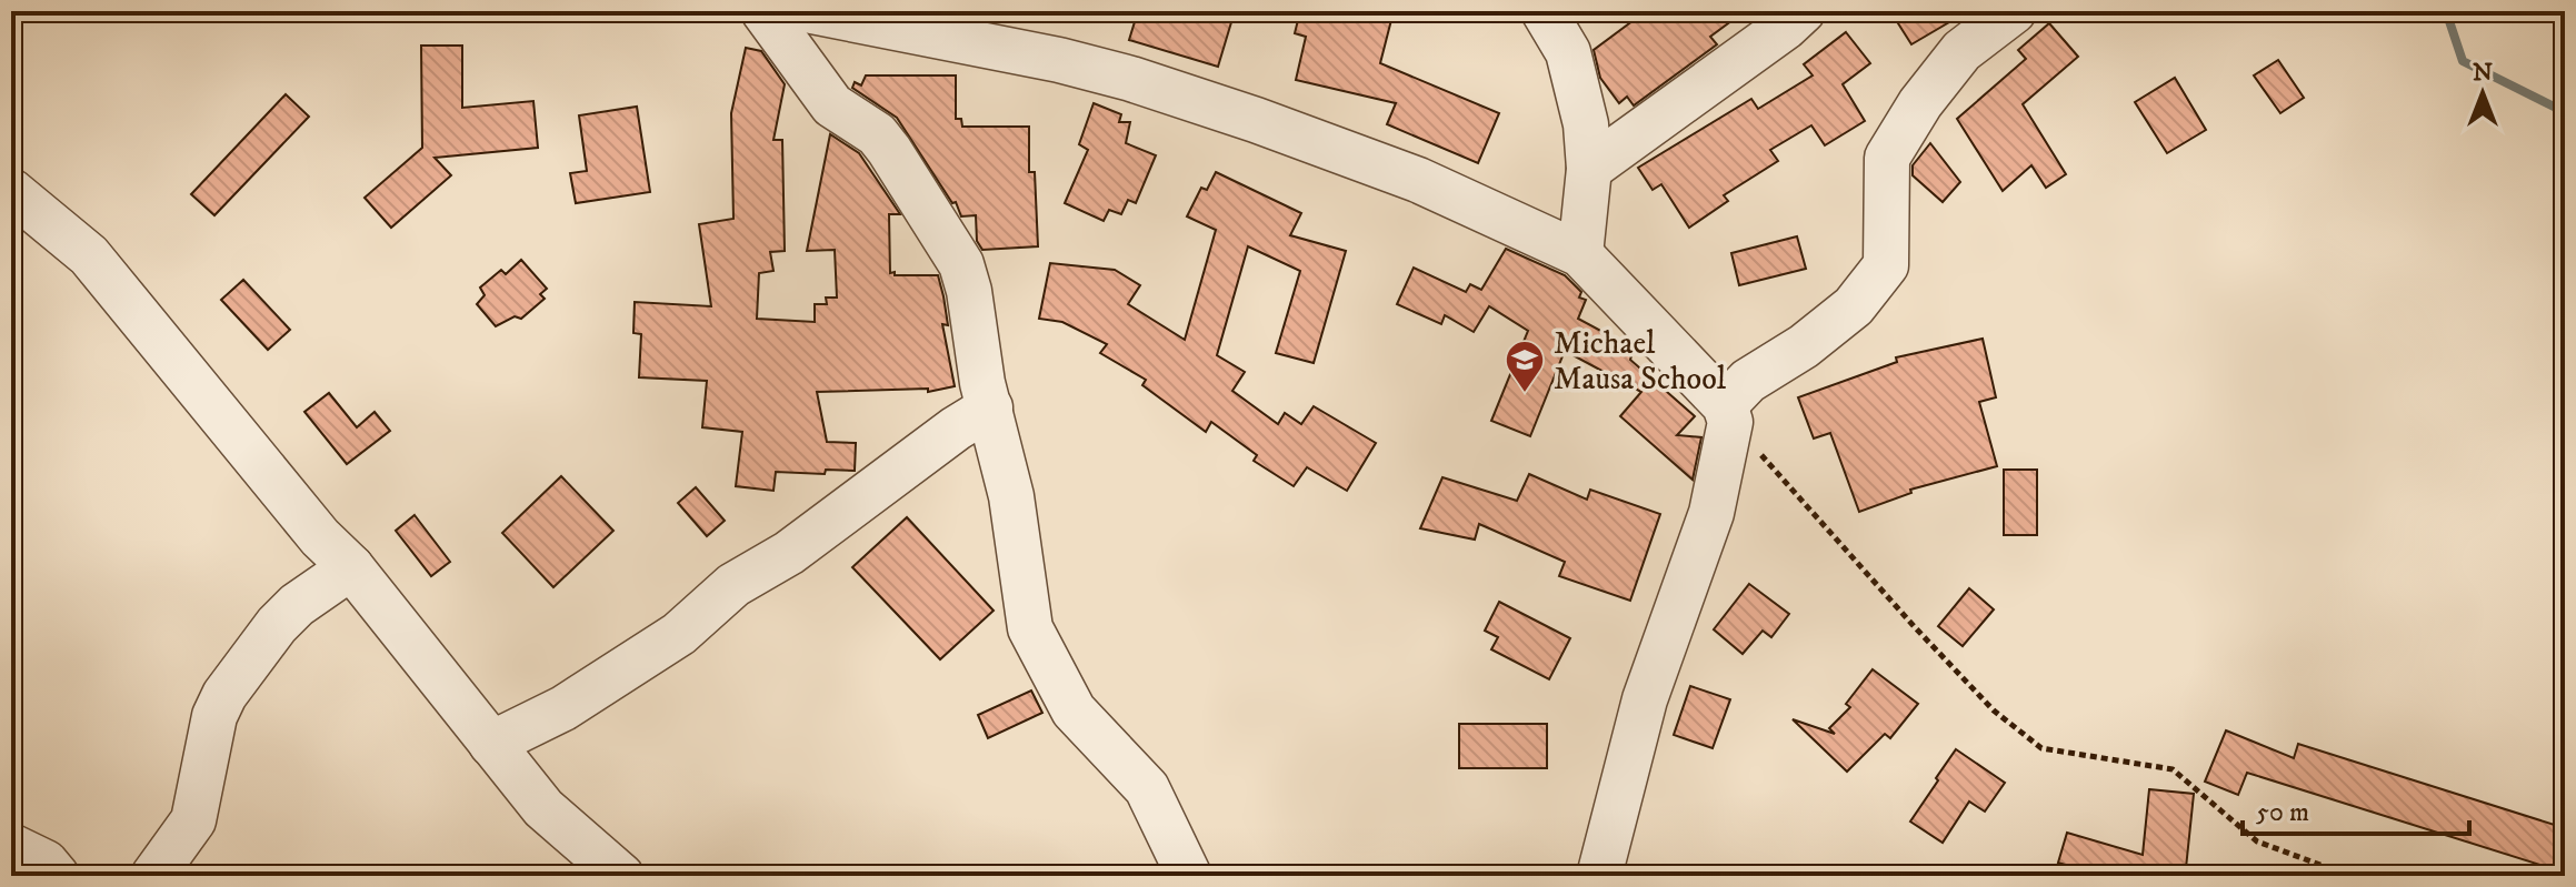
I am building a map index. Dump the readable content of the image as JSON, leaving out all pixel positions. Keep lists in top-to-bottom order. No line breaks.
{"places":{"school or university":["Michael Mausa School"]},"scale_bar":"50 m","north":"top"}
